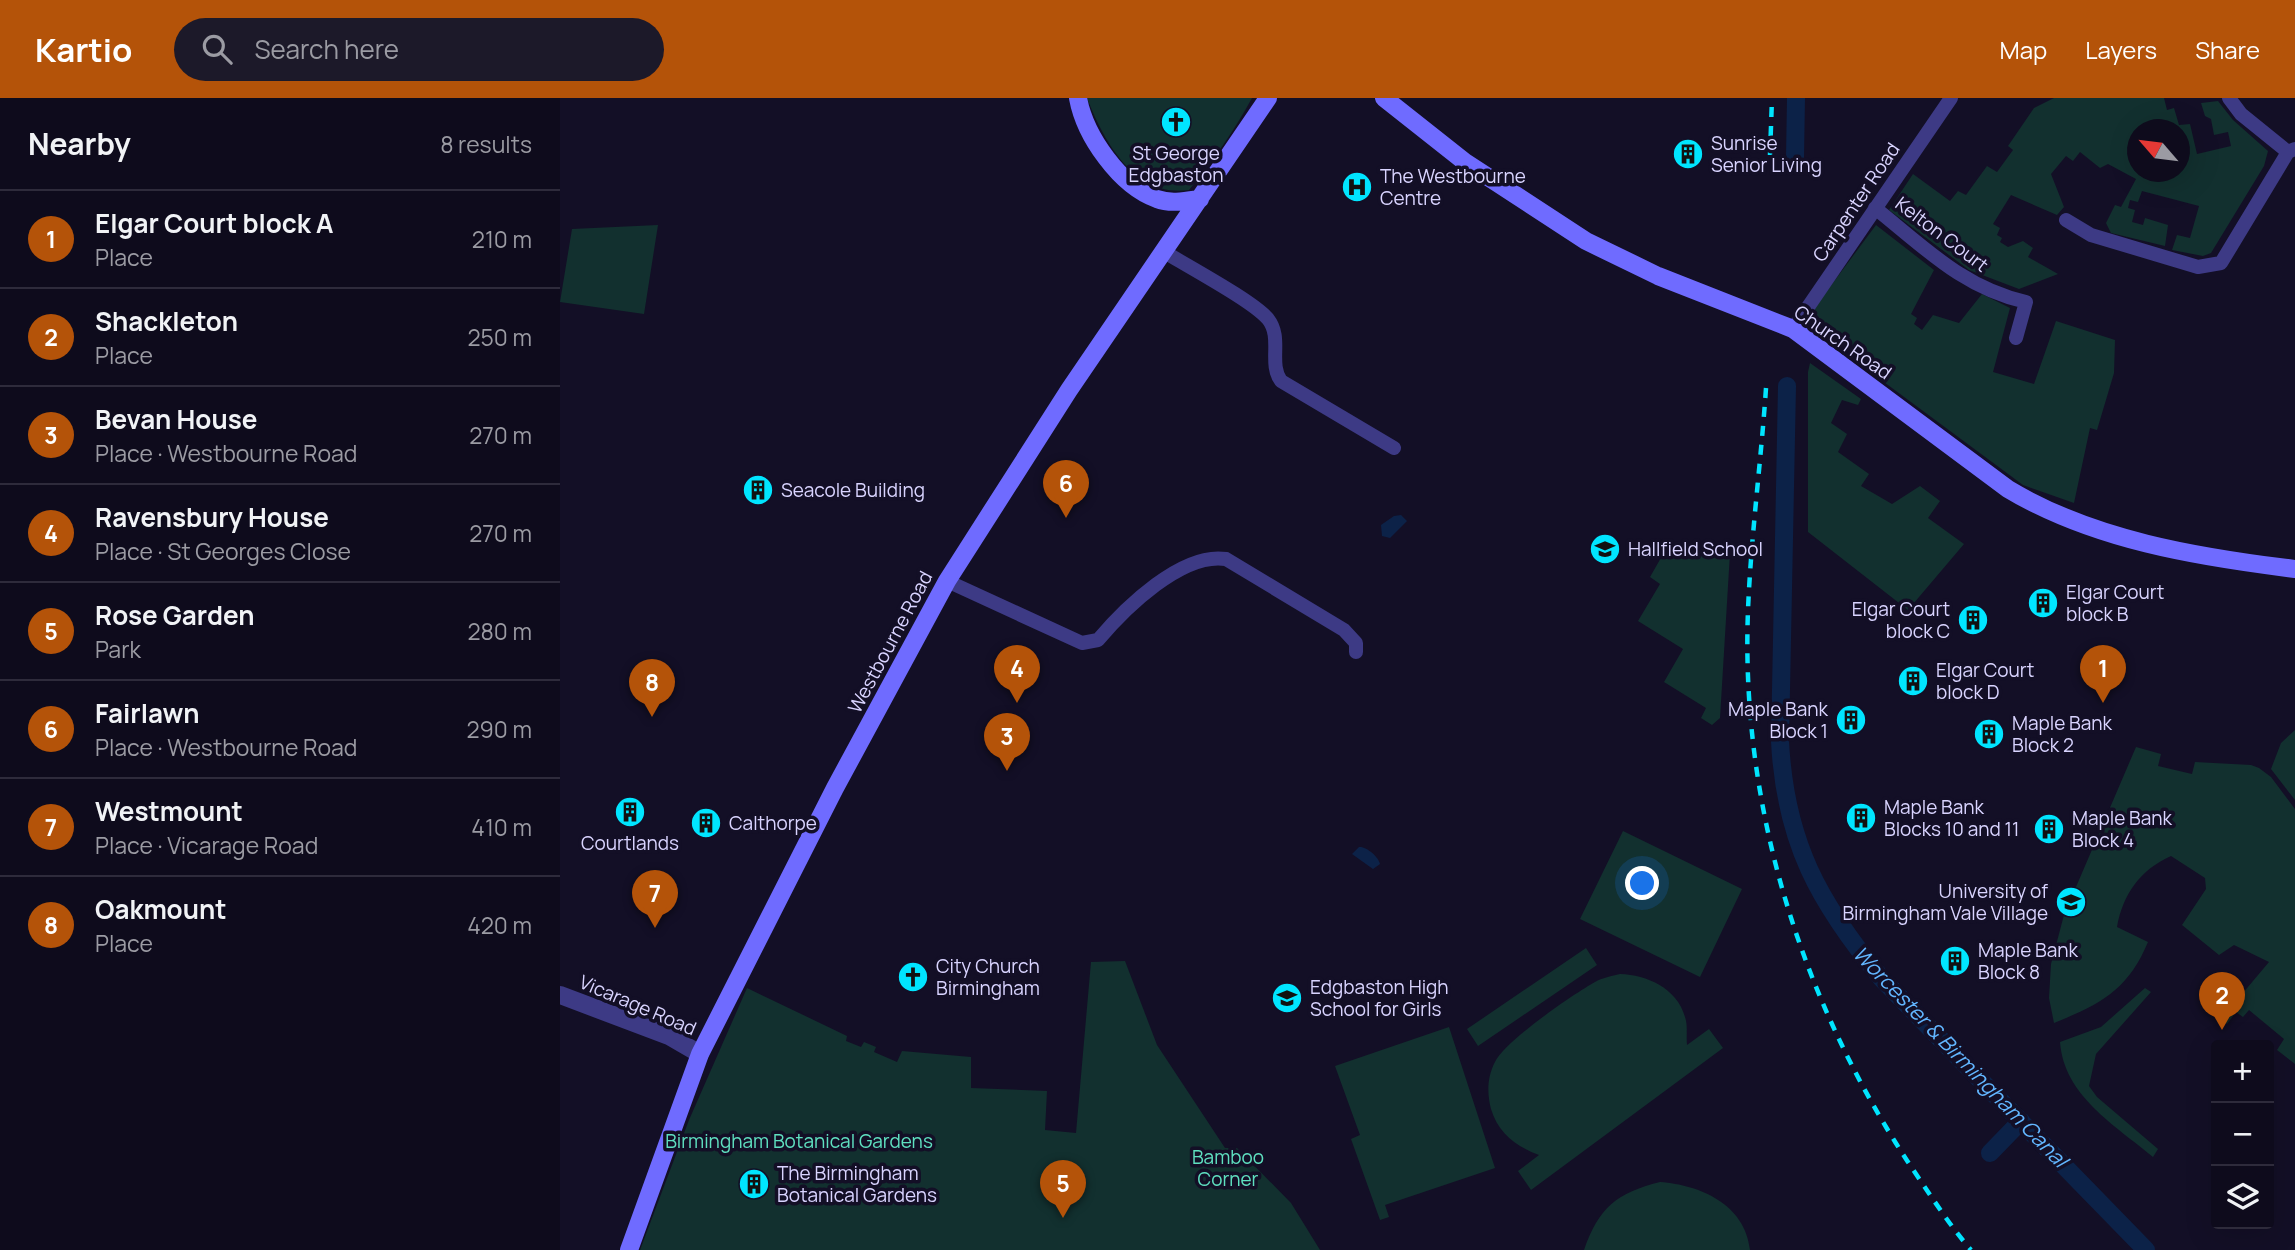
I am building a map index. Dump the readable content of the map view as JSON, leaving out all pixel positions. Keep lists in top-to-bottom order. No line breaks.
{"streets":{"main road":["Church Road","Westbourne Road"],"street":["Carpenter Road","Kelton Court","Vicarage Road"]},"crossings":[["Carpenter Road","Kelton Court"],["Carpenter Road","Church Road"],["Westbourne Road","Vicarage Road"]],"water":["Worcester & Birmingham Canal"],"parks":["Birmingham Botanical Gardens","Bamboo Corner"],"places":{"church":["St George Edgbaston","City Church Birmingham"],"building":["Sunrise Senior Living","Seacole Building","Elgar Court block B","Elgar Court block C","Elgar Court block D","Maple Bank Block 1","Maple Bank Block 2","Courtlands","Maple Bank Blocks 10 and 11","Calthorpe","Maple Bank Block 4","Maple Bank Block 8","The Birmingham Botanical Gardens"],"hospital":["The Westbourne Centre"],"school or university":["Hallfield School","University of Birmingham Vale Village","Edgbaston High School for Girls"]},"north":"top left","page":{"header":"Kartio","search":"Search here","nav":["Map","Layers","Share"],"heading":["Nearby","8 results"],"list":[{"mark":"1","name":"Elgar Court block A","note":"Place","value":"210 m"},{"mark":"2","name":"Shackleton","note":"Place","value":"250 m"},{"mark":"3","name":"Bevan House","note":"Place · Westbourne Road","value":"270 m"},{"mark":"4","name":"Ravensbury House","note":"Place · St Georges Close","value":"270 m"},{"mark":"5","name":"Rose Garden","note":"Park","value":"280 m"},{"mark":"6","name":"Fairlawn","note":"Place · Westbourne Road","value":"290 m"},{"mark":"7","name":"Westmount","note":"Place · Vicarage Road","value":"410 m"},{"mark":"8","name":"Oakmount","note":"Place","value":"420 m"}],"pins":["6","1","4","8","3","7","2","5"],"map_buttons":["+","−"]}}
